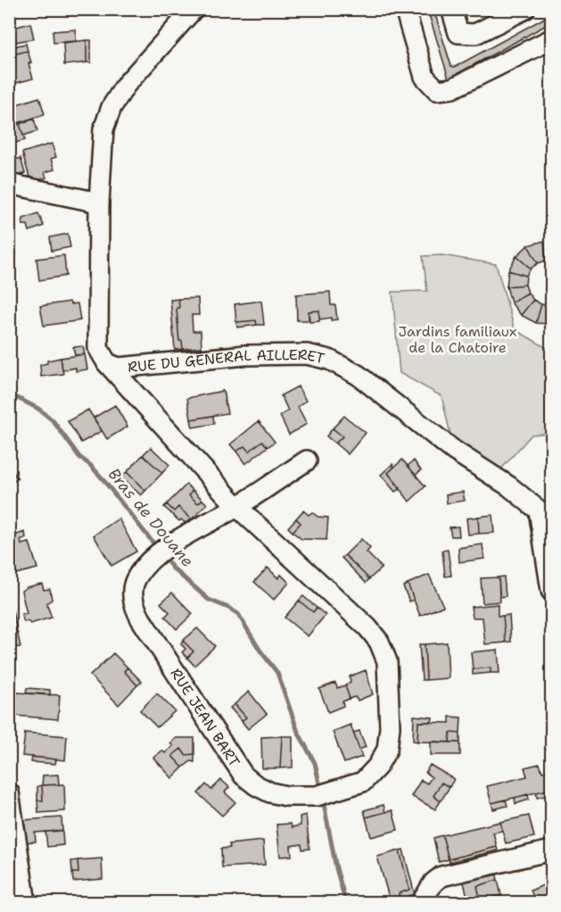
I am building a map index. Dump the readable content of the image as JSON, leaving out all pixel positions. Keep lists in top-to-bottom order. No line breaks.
{"streets":{"street":["RUE DU GÉNERAL AILLERET","RUE JEAN BART"]},"crossings":[["RUE DU GÉNERAL AILLERET","RUE JEAN BART"]],"water":["Bras de Douane"],"parks":["Jardins familiaux de la Chatoire"]}
